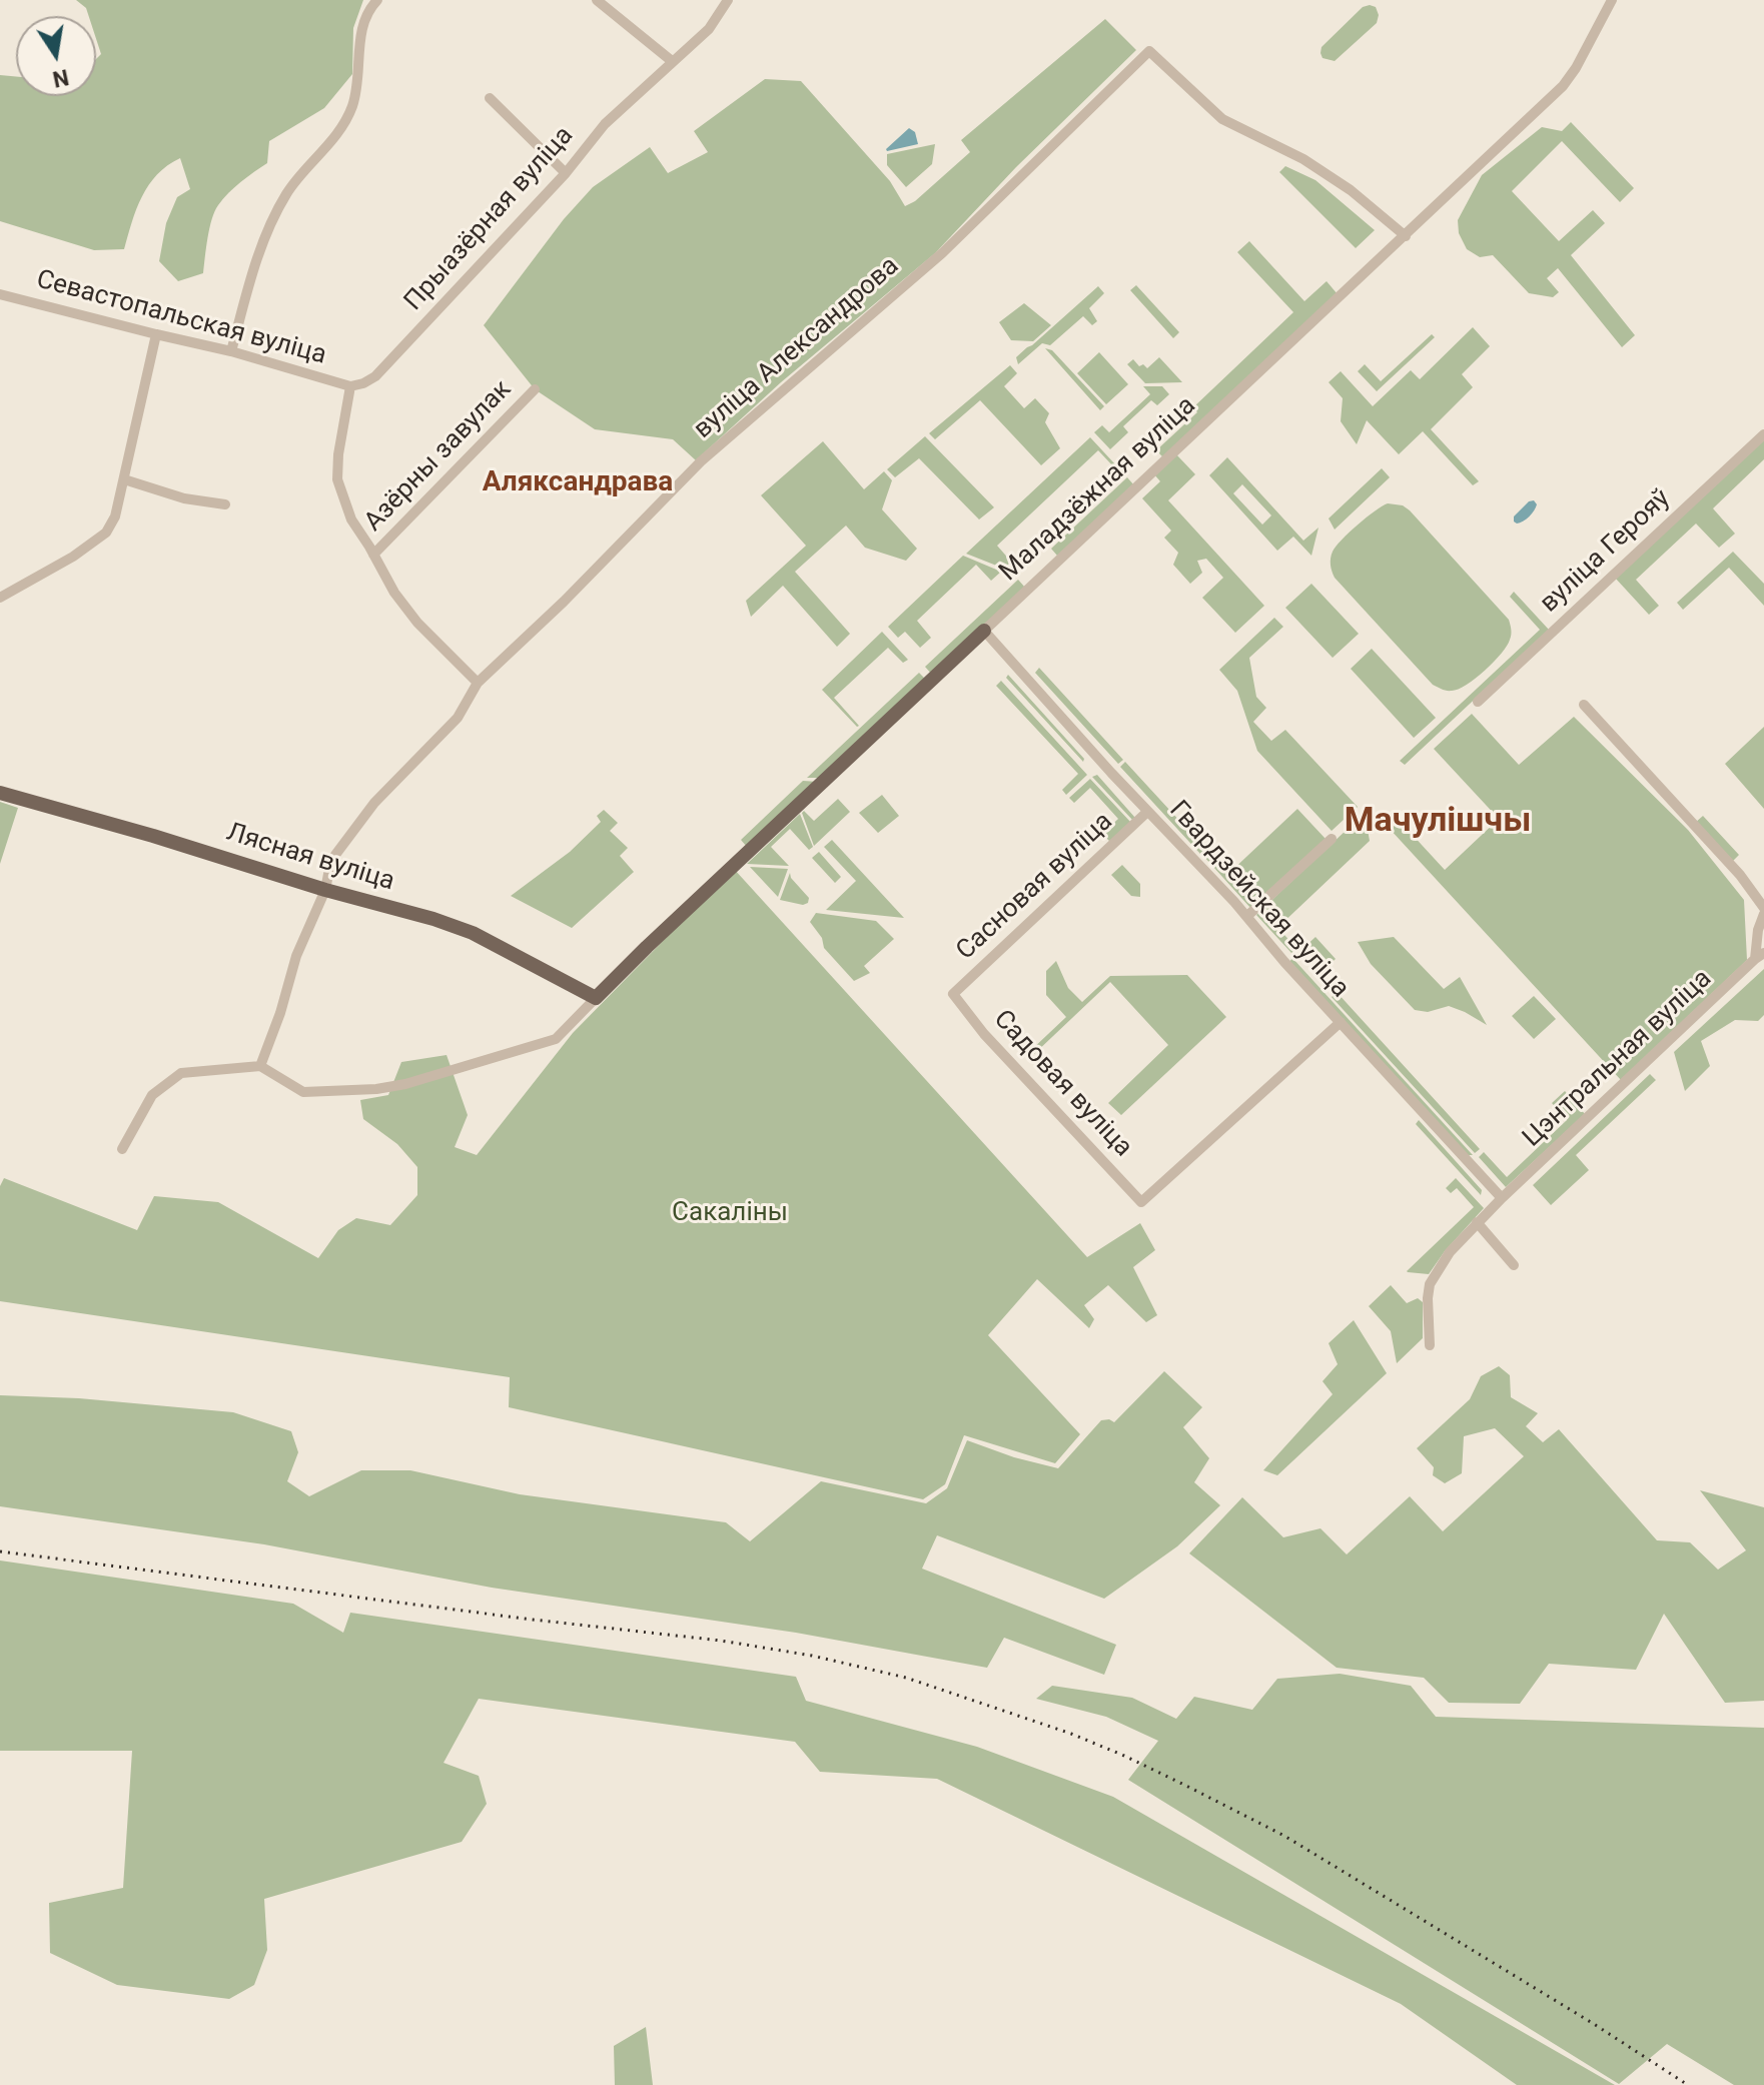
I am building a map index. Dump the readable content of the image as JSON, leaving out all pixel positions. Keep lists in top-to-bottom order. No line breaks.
{"streets":{"main road":["Маладзёжная вуліца","Лясная вуліца"],"street":["Прыазёрная вуліца","Севастопальская вуліца","вуліца Александрова","Азёрны завулак","вуліца Герояў","Сасновая вуліца","Гвардзейская вуліца","Цэнтральная вуліца","Садовая вуліца"]},"crossings":[["Прыазёрная вуліца","Севастопальская вуліца"],["вуліца Александрова","Маладзёжная вуліца"],["вуліца Александрова","Лясная вуліца"],["Маладзёжная вуліца","Лясная вуліца"],["Маладзёжная вуліца","Гвардзейская вуліца"],["Сасновая вуліца","Гвардзейская вуліца"],["Сасновая вуліца","Садовая вуліца"],["Гвардзейская вуліца","Цэнтральная вуліца"],["Гвардзейская вуліца","Садовая вуліца"]],"districts":["Аляксандрава","Мачулішчы"],"parks":["Сакаліны"],"north":"bottom"}
